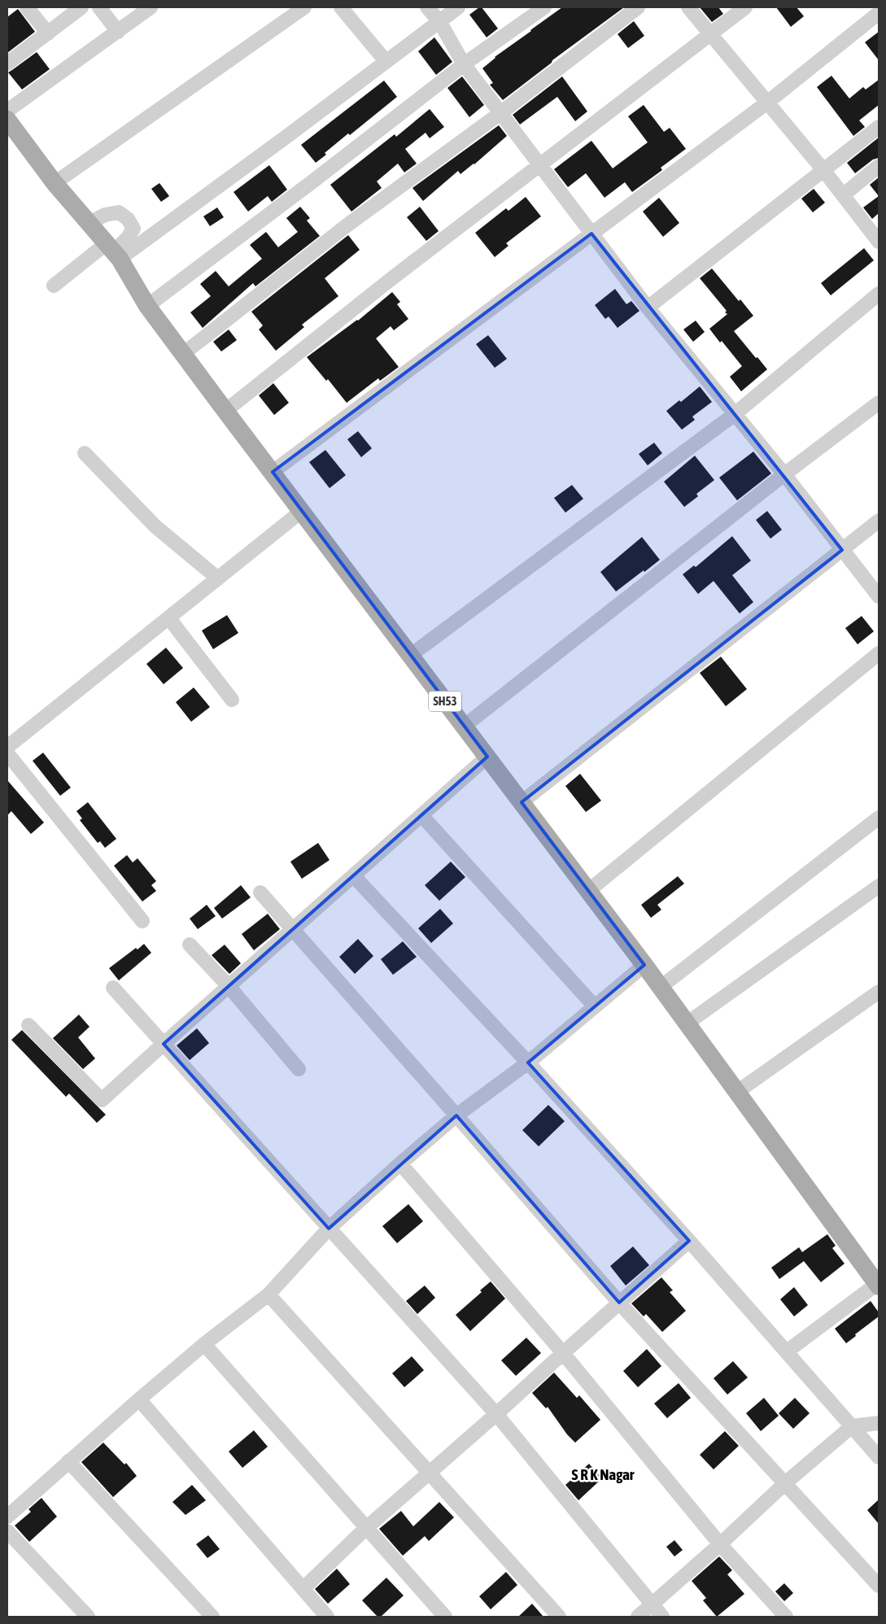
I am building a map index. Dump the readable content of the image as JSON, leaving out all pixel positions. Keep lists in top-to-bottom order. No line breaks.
{"streets":{"main road":["SH53"]},"districts":["S R K Nagar"]}
